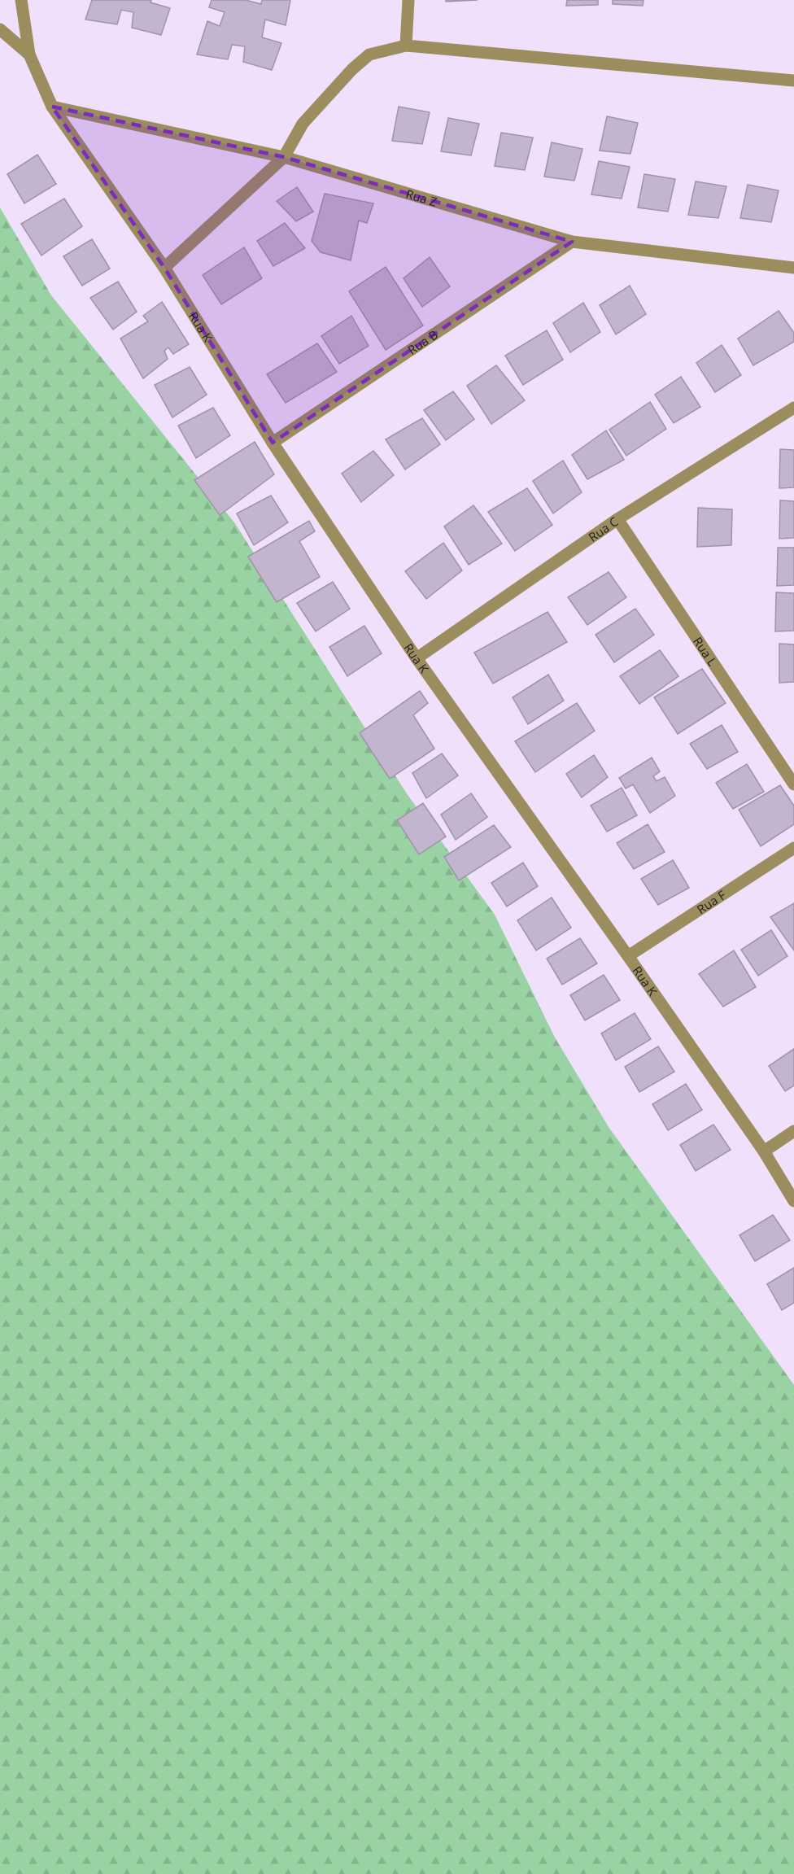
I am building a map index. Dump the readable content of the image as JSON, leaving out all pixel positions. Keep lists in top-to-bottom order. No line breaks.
{"streets":{"street":["Rua Z","Rua K","Rua B","Rua C","Rua L","Rua F"]},"crossings":[["Rua Z","Rua K"],["Rua Z","Rua B"],["Rua K","Rua B"],["Rua K","Rua C"],["Rua K","Rua F"],["Rua C","Rua L"]]}
